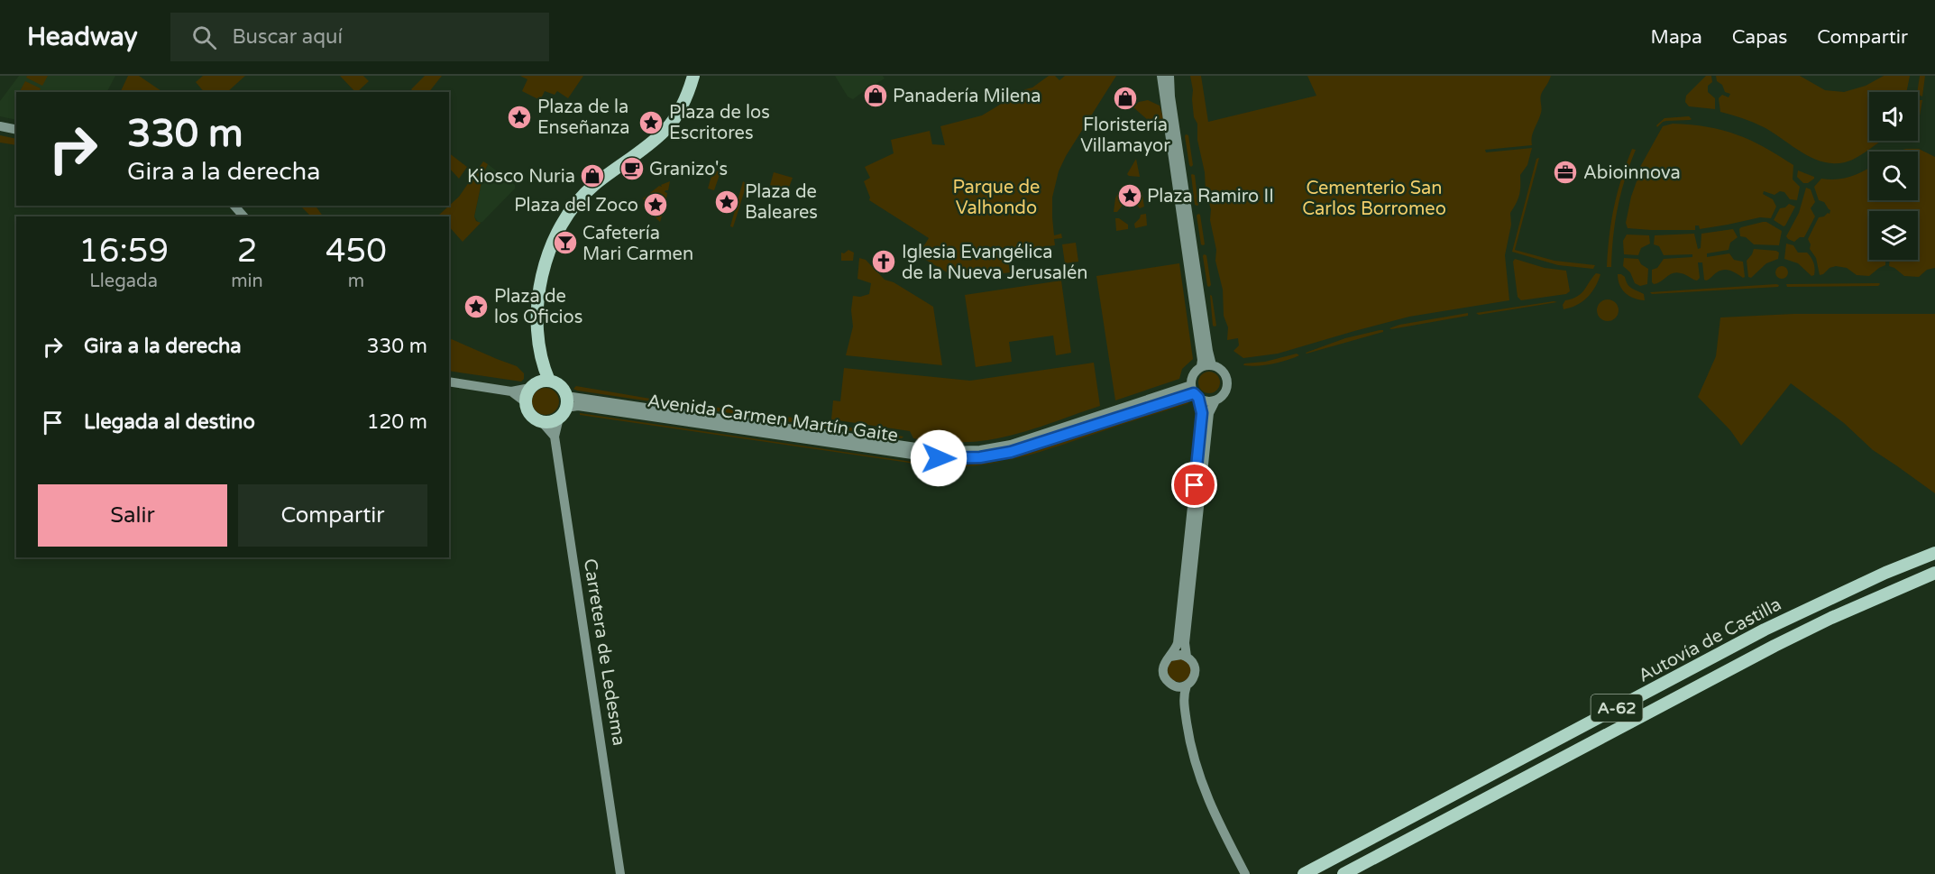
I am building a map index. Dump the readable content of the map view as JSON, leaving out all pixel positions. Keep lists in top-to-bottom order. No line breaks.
{"streets":{"highway":["Autovía de Castilla","A-62"],"main road":["Avenida Carmen Martín Gaite","Carretera de Ledesma"]},"crossings":[["Avenida Carmen Martín Gaite","Carretera de Ledesma"]],"parks":["Parque de Valhondo","Cementerio San Carlos Borromeo"],"places":{"shop":["Panadería Milena","Floristería Villamayor","Kiosco Nuria"],"place":["Plaza de la Enseñanza","Plaza de los Escritores","Plaza Ramiro II","Plaza de Baleares","Plaza del Zoco","Plaza de los Oficios"],"cafe":["Granizo's"],"office":["Abioinnova"],"bar":["Cafetería Mari Carmen"],"church":["Iglesia Evangélica de la Nueva Jerusalén"]},"page":{"header":"Headway","search":"Buscar aquí","nav":["Mapa","Capas","Compartir"],"turn":["330 m","Gira a la derecha"],"eta":["16:59","Llegada","2","min","450","m"],"list":[{"name":"Gira a la derecha","value":"330 m"},{"name":"Llegada al destino","value":"120 m"}],"buttons":["Salir","Compartir"]}}
